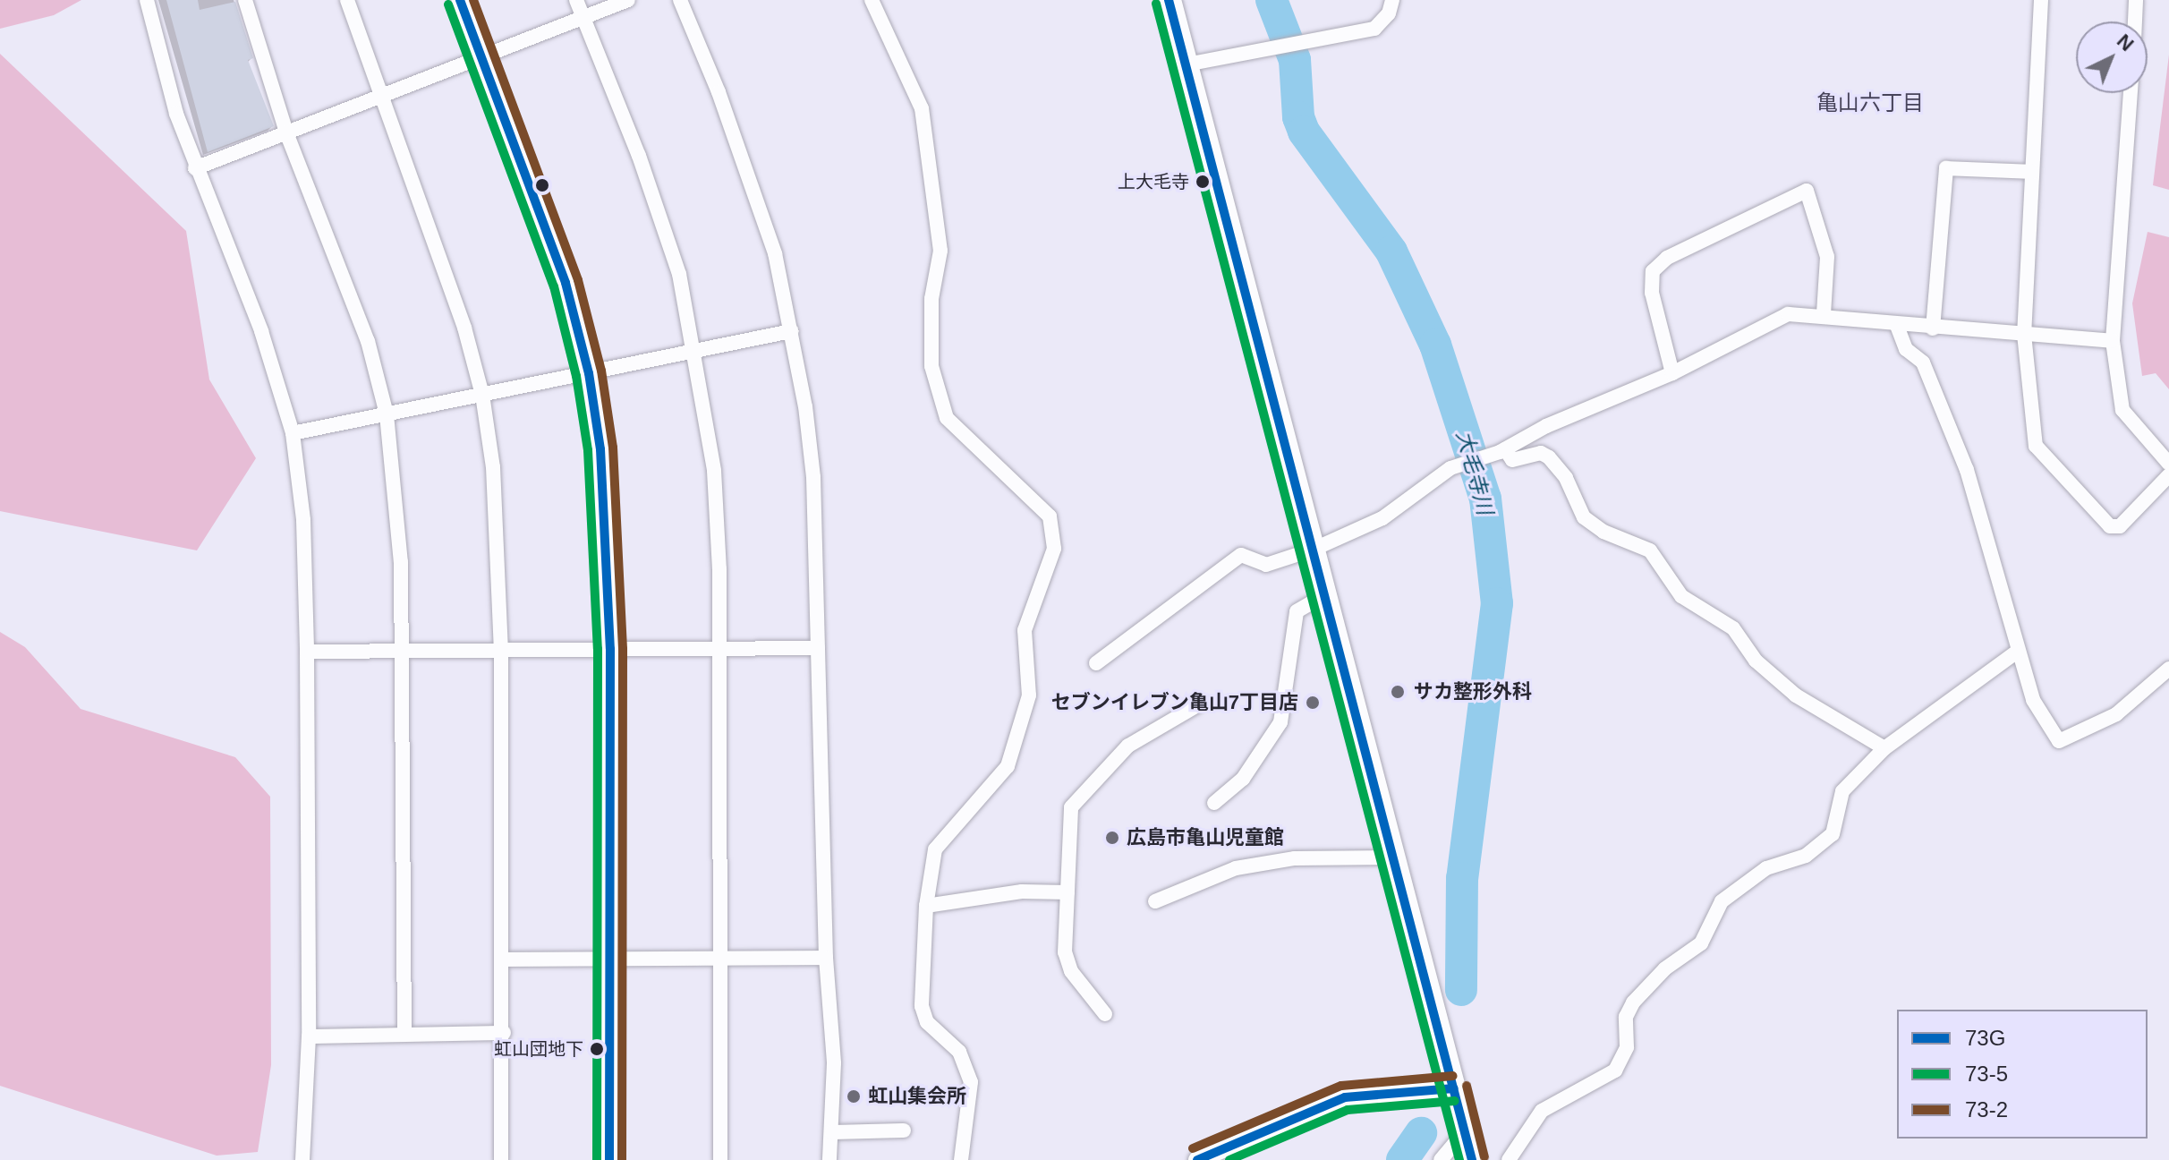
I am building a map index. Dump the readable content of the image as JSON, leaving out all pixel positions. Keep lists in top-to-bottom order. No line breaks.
{"districts":["亀山六丁目"],"water":["大毛寺川"],"places":["上大毛寺","サカ整形外科","セブンイレブン亀山7丁目店","広島市亀山児童館","虹山団地下","虹山集会所"],"lines":["transit line 73G","transit line 73-2","transit line 73-5"],"legend":["73G","73-5","73-2"],"north":"top right"}
